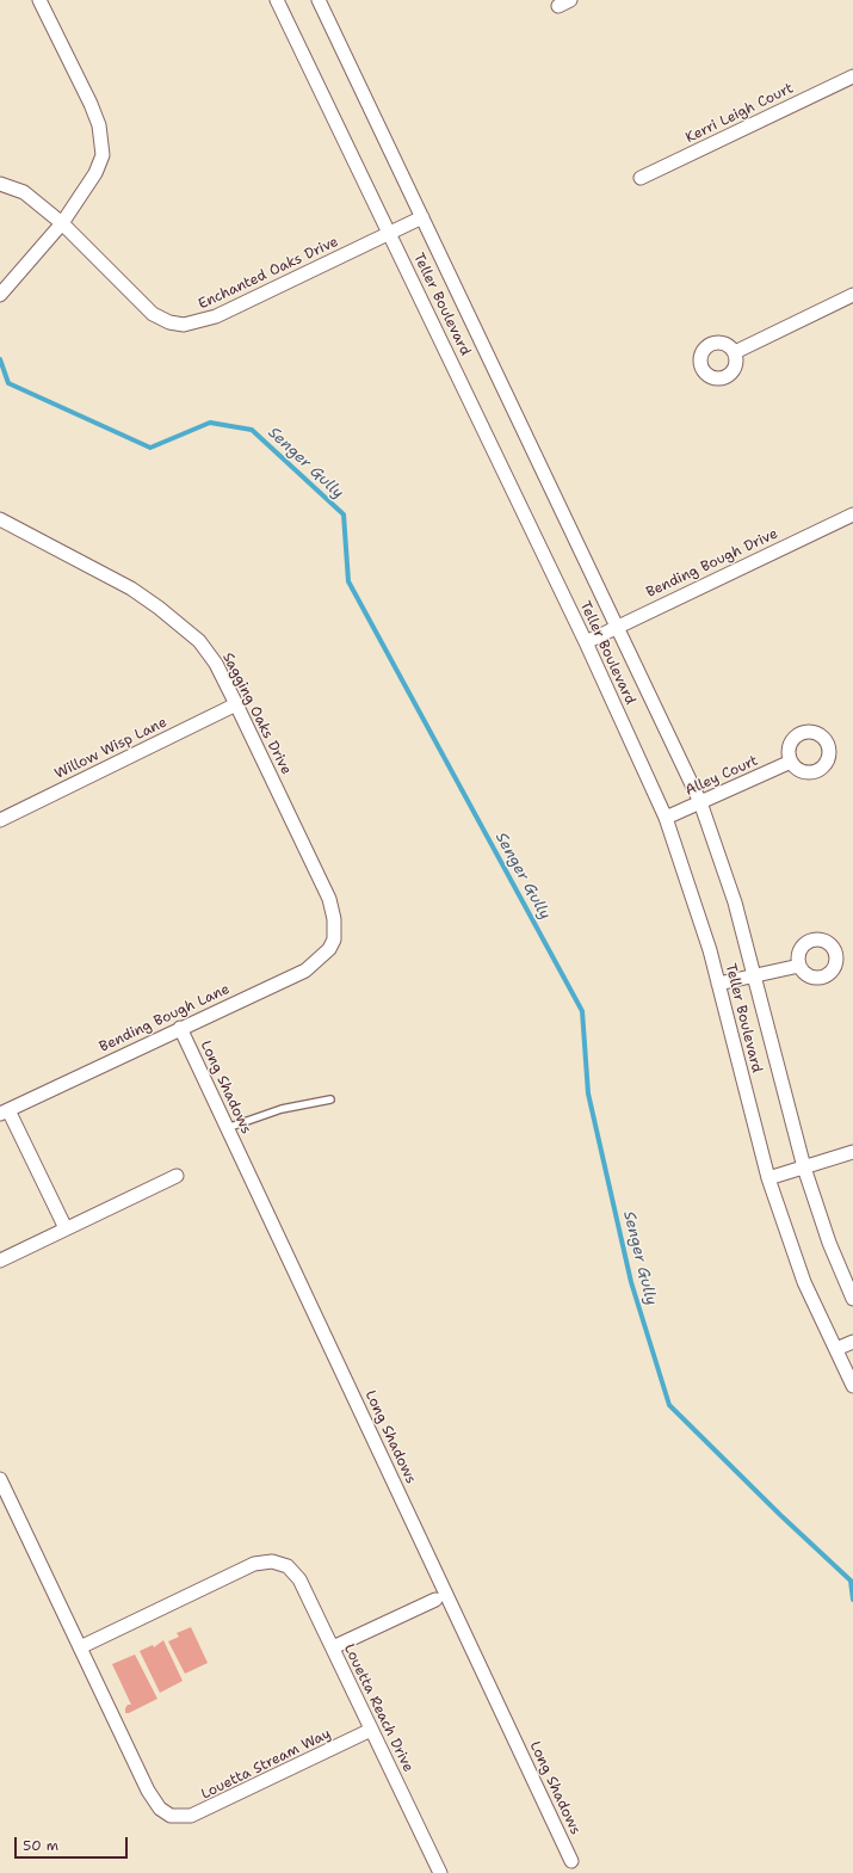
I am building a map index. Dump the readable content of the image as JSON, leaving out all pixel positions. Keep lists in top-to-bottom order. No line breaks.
{"streets":{"street":["Kerri Leigh Court","Enchanted Oaks Drive","Teller Boulevard","Bending Bough Drive","Sagging Oaks Drive","Willow Wisp Lane","Alley Court","Bending Bough Lane","Long Shadows","Louetta Reach Drive","Louetta Stream Way"]},"crossings":[["Enchanted Oaks Drive","Teller Boulevard"],["Teller Boulevard","Bending Bough Drive"],["Teller Boulevard","Alley Court"],["Sagging Oaks Drive","Willow Wisp Lane"],["Sagging Oaks Drive","Bending Bough Lane"],["Bending Bough Lane","Long Shadows"],["Louetta Reach Drive","Louetta Stream Way"]],"water":["Senger Gully"],"scale_bar":"50 m"}
